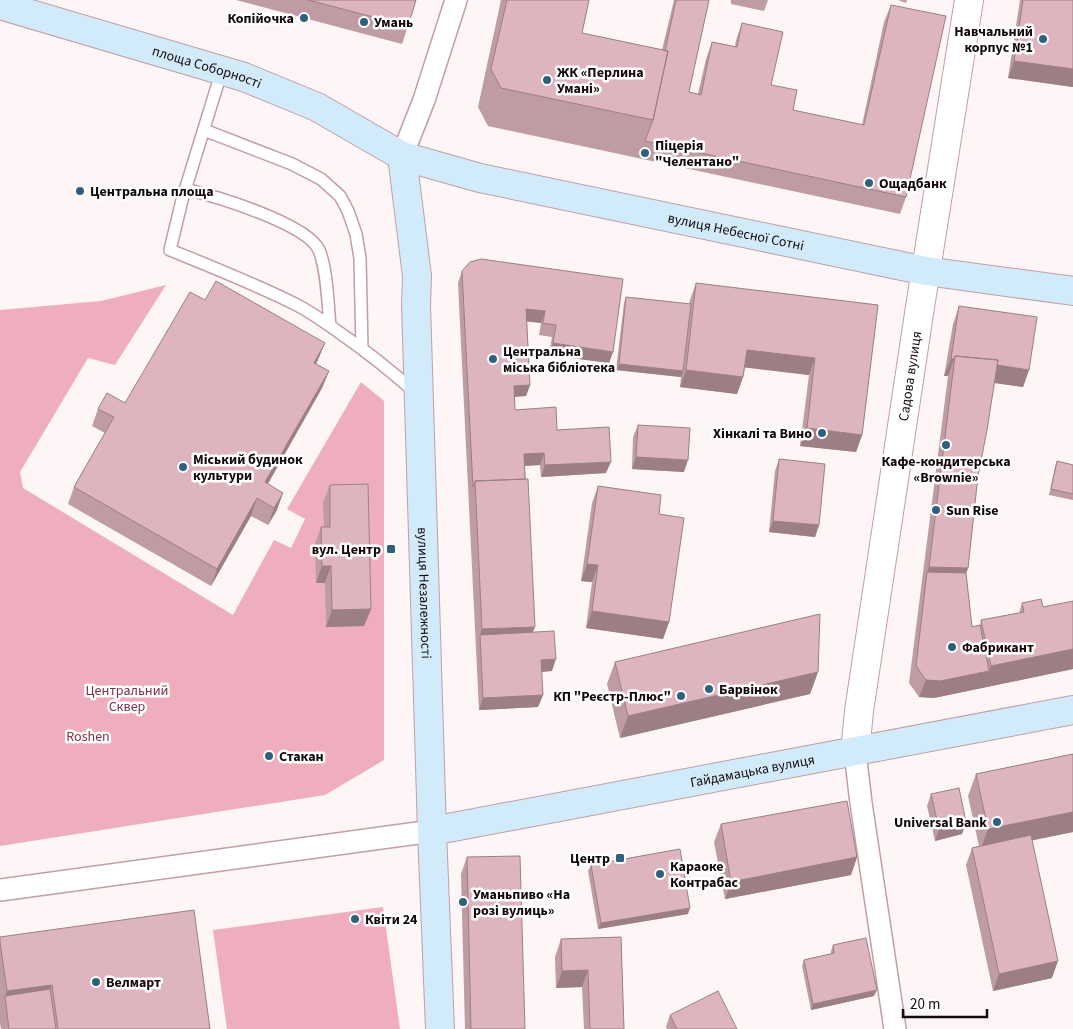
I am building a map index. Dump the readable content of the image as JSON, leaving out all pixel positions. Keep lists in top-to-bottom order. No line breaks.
{"streets":{"main road":["площа Соборності","вулиця Небесної Сотні","вулиця Незалежності","Гайдамацька вулиця"],"street":["Садова вулиця"]},"crossings":[["площа Соборності","вулиця Небесної Сотні"],["площа Соборності","вулиця Незалежності"],["вулиця Небесної Сотні","Садова вулиця"],["вулиця Небесної Сотні","вулиця Незалежності"],["Садова вулиця","Гайдамацька вулиця"],["вулиця Незалежності","Гайдамацька вулиця"]],"parks":["Центральний Сквер","Roshen"],"places":{"other":["Копійочка","Умань","Навчальний корпус №1","ЖК «Перлина Умані»","Піцерія \"Челентано\"","Ощадбанк","Центральна площа","Центральна міська бібліотека","Хінкалі та Вино","Кафе-кондитерська «Brownie»","Міський будинок культури","Sun Rise","Фабрикант","Барвінок","КП \"Реєстр-Плюс\"","Стакан","Universal Bank","Караоке Контрабас","Уманьпиво «На розі вулиць»","Квіти 24","Велмарт"],"transit":["вул. Центр","Центр"]},"scale_bar":"20 m"}
